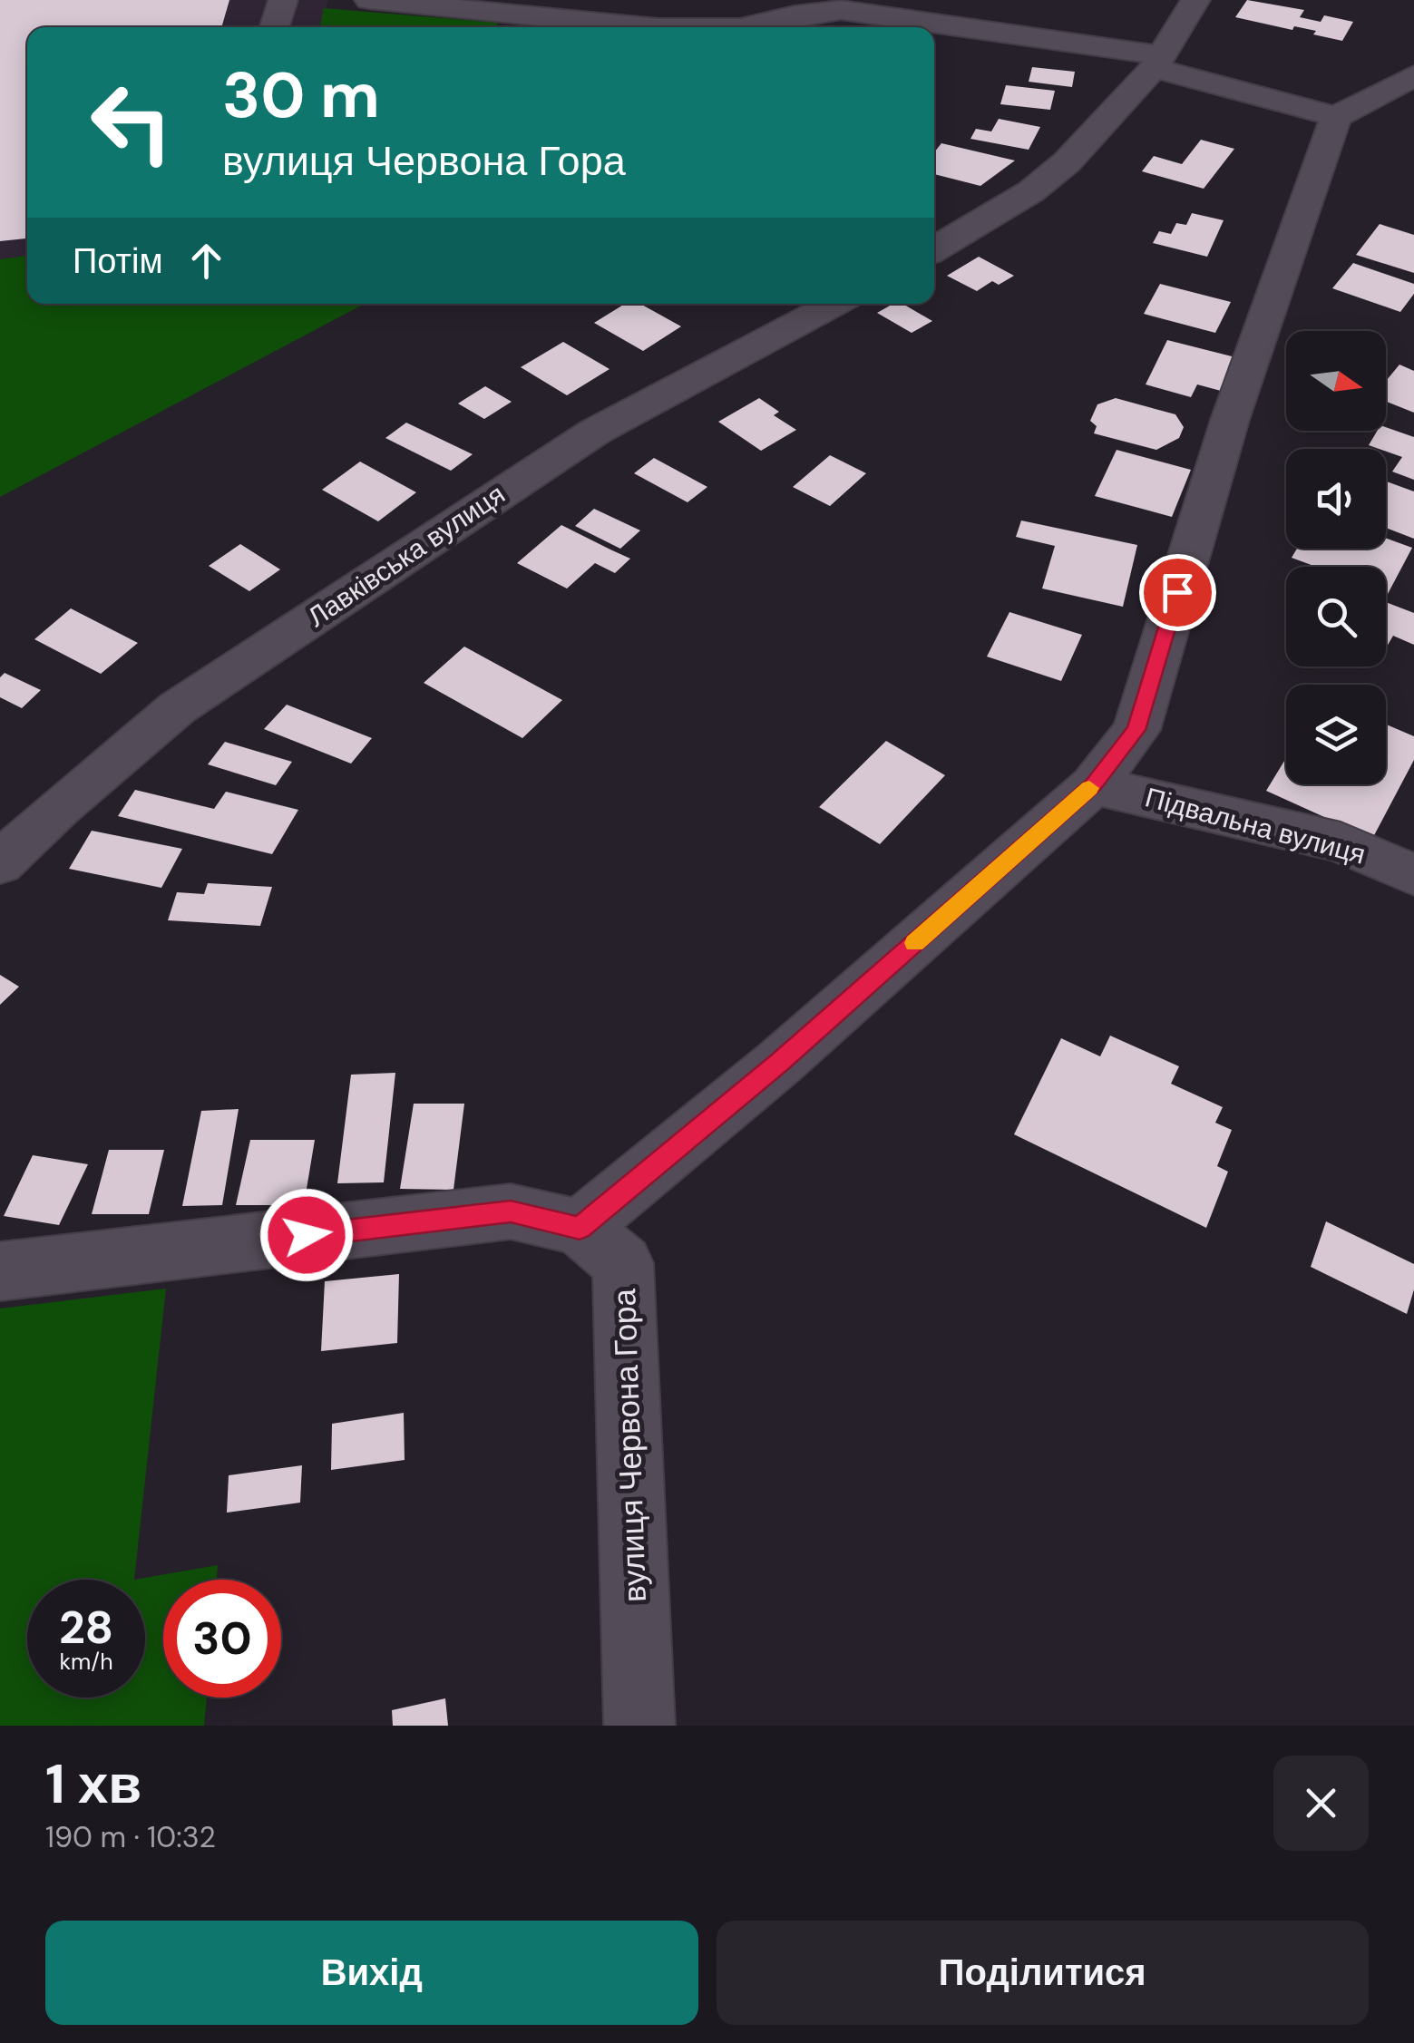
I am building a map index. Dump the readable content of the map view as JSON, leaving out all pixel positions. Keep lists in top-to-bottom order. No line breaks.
{"streets":{"street":["Лавківська вулиця","Підвальна вулиця","вулиця Червона Гора"]},"north":"right","page":{"turn":["30 m","вулиця Червона Гора"],"then":"Потім","speed":"28 km/h","limit":"30","heading":["1 хв","190 m · 10:32"],"buttons":["Вихід","Поділитися"]}}
